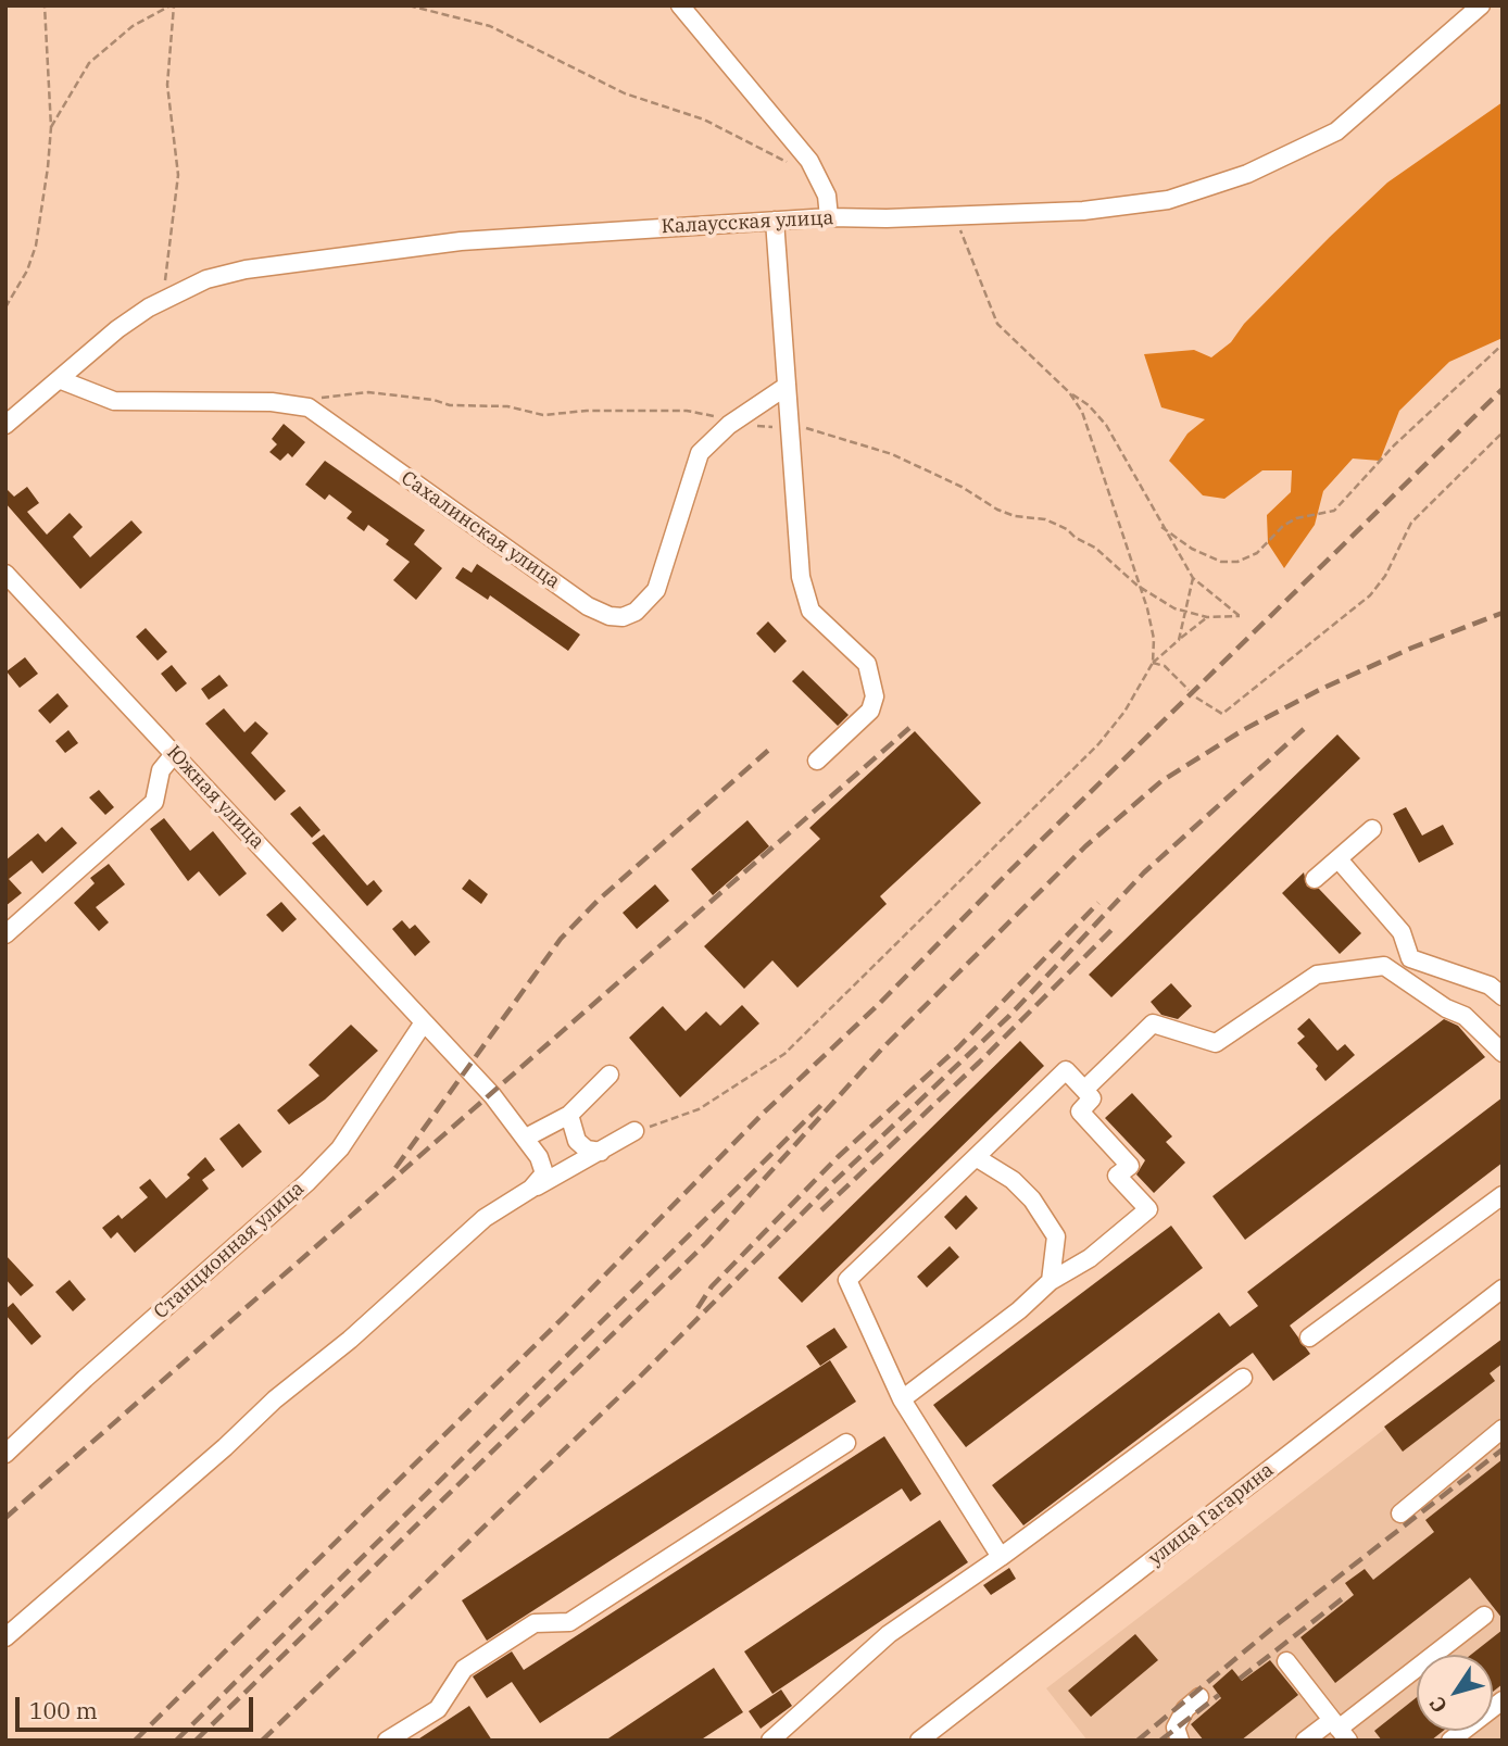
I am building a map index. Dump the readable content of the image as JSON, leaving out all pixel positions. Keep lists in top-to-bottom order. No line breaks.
{"streets":{"street":["Калаусская улица","Сахалинская улица","Южная улица","Станционная улица","улица Гагарина"]},"crossings":[["Калаусская улица","Сахалинская улица"],["Южная улица","Станционная улица"]],"scale_bar":"100 m","north":"bottom left"}
